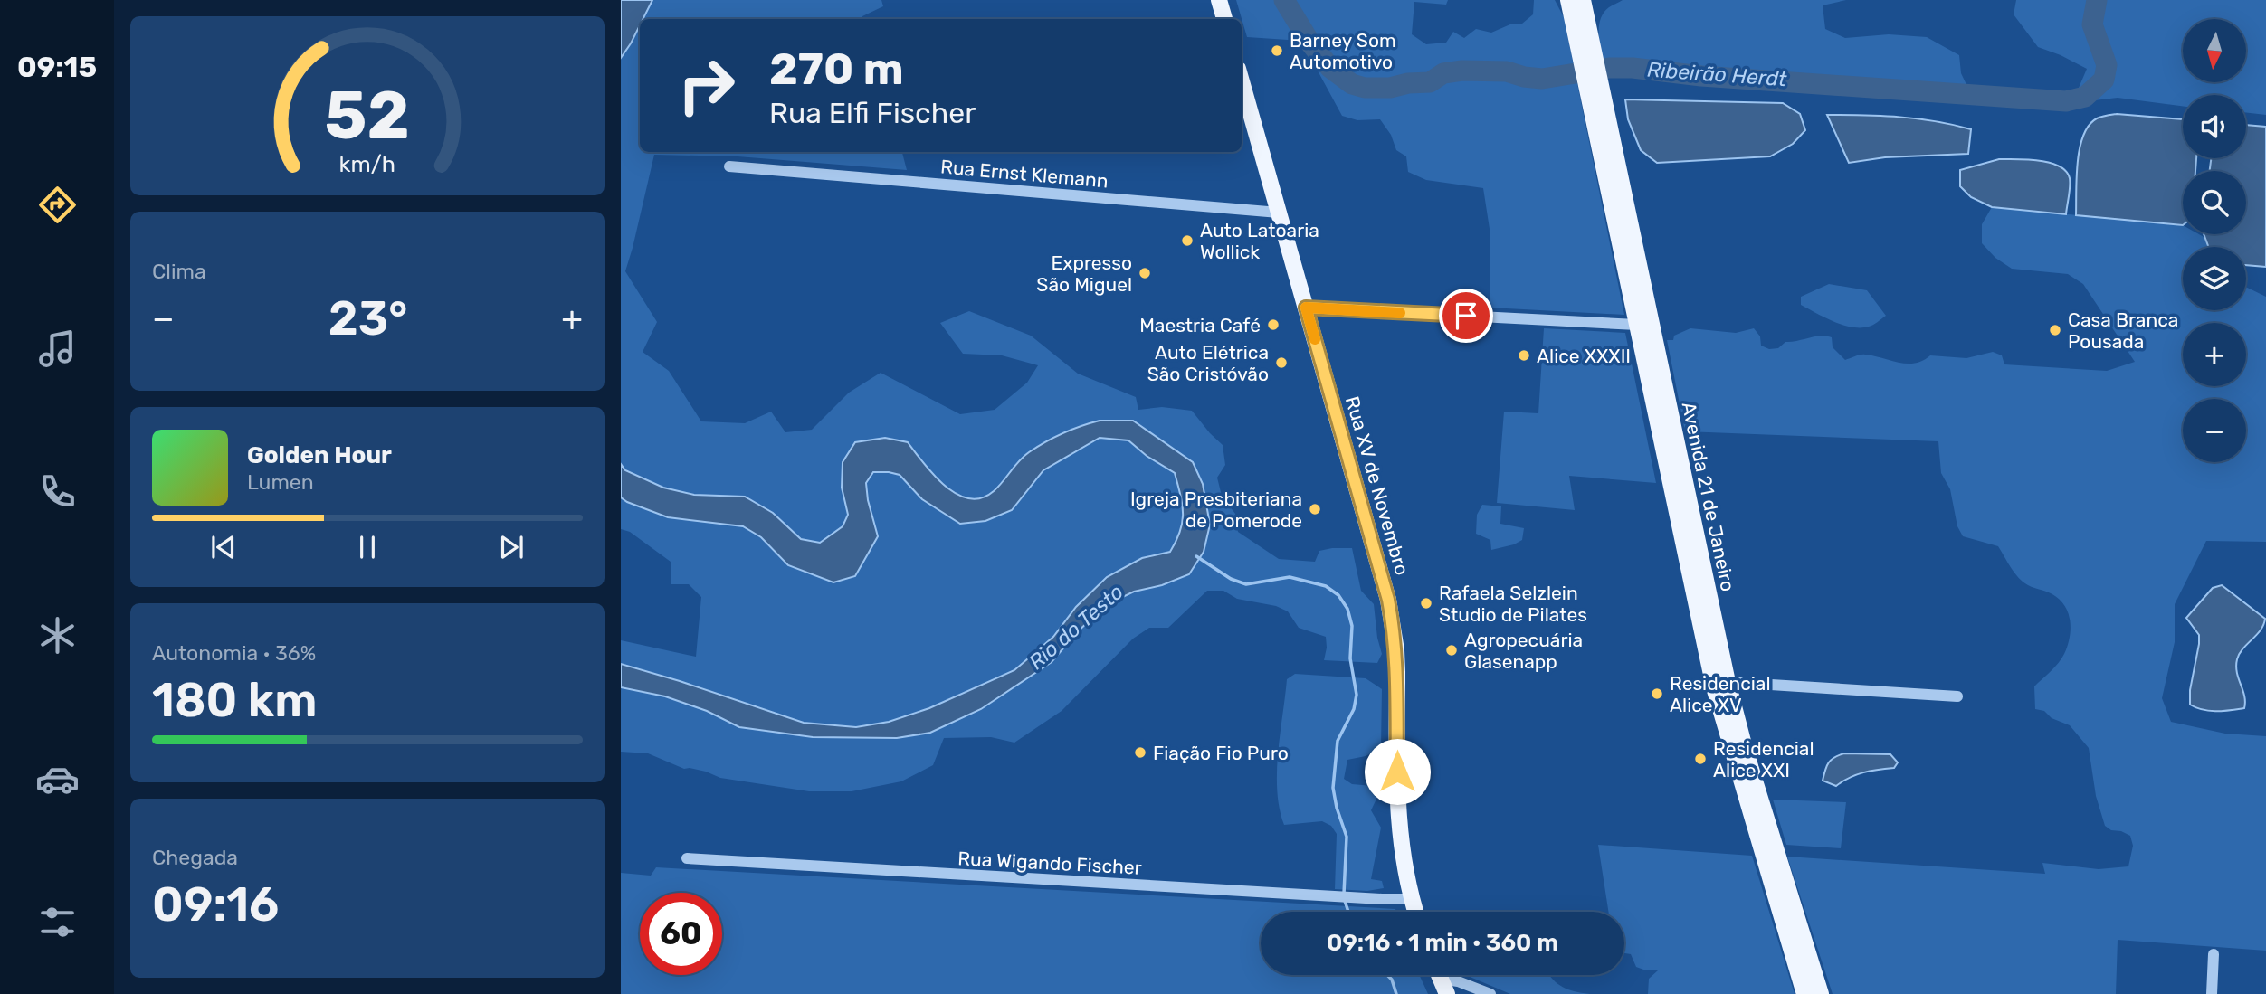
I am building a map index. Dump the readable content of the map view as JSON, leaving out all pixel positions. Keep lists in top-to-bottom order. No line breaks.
{"streets":{"main road":["Rua XV de Novembro","Avenida 21 de Janeiro"],"street":["Rua Ernst Klemann","Rua Wigando Fischer"]},"crossings":[["Rua Ernst Klemann","Rua XV de Novembro"],["Rua XV de Novembro","Rua Wigando Fischer"]],"water":["Ribeirão Herdt","Rio do Testo"],"places":["Barney Som Automotivo","Auto Latoaria Wollick","Expresso São Miguel","Maestria Café","Casa Branca Pousada","Alice XXXII","Auto Elétrica São Cristóvão","Igreja Presbiteriana de Pomerode","Rafaela Selzlein Studio de Pilates","Agropecuária Glasenapp","Residencial Alice XV","Fiação Fio Puro","Residencial Alice XXI"],"north":"bottom","page":{"tabs":"09:15","map_buttons":["+","−"],"turn":["270 m","Rua Elfi Fischer"],"tile":["Clima",["Autonomia · 36%","180 km"],["Chegada","09:16"]],"heat":["−","23°","+"],"song":["Golden Hour","Lumen"],"limit":"60","trip":"09:16 · 1 min · 360 m","gauge":["52","km/h"]}}
